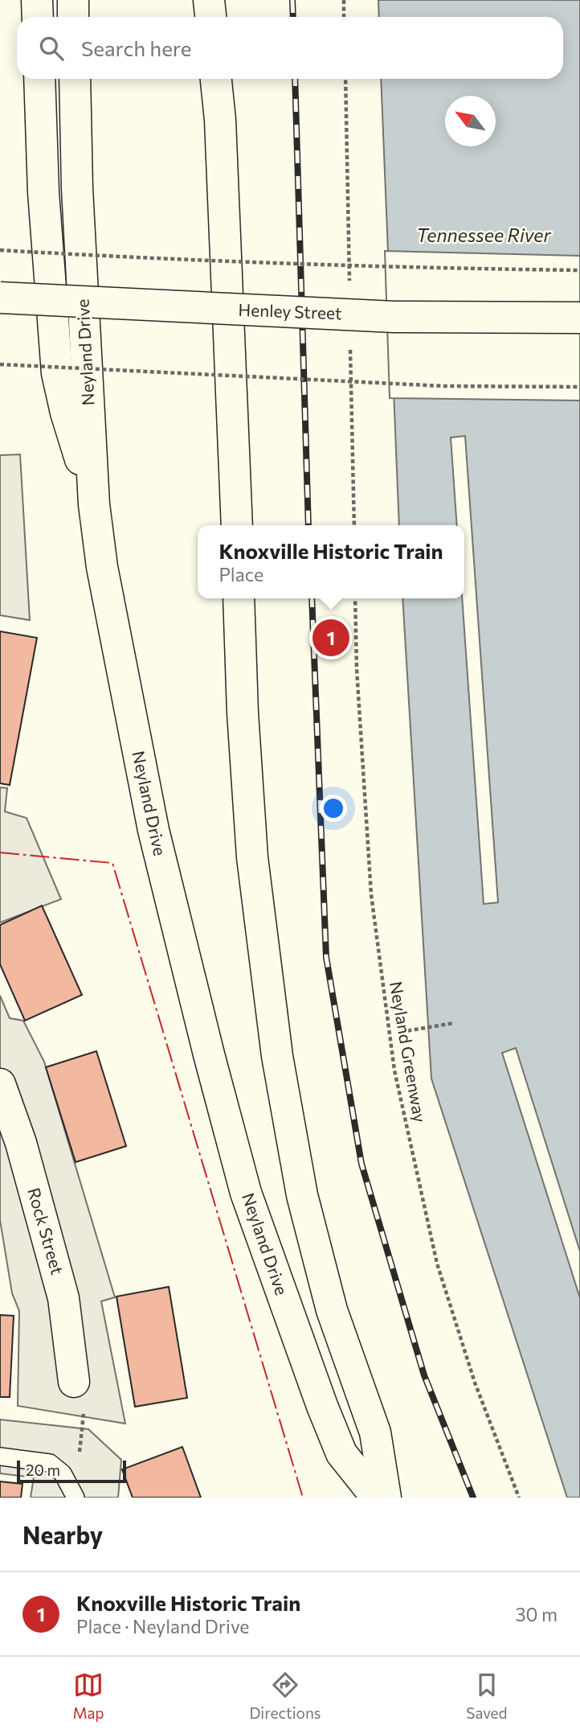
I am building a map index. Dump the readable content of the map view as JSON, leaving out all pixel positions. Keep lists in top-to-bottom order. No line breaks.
{"streets":{"main road":["Henley Street","Neyland Drive","Rock Street"],"path":["Neyland Greenway"]},"water":["Tennessee River"],"scale_bar":"20 m","north":"top left","page":{"search":"Search here","popup":["Knoxville Historic Train","Place"],"pins":"1","scale":"20 m","heading":"Nearby","list":[{"mark":"1","name":"Knoxville Historic Train","note":"Place · Neyland Drive","value":"30 m"}],"nav":["Map","Directions","Saved"]}}
